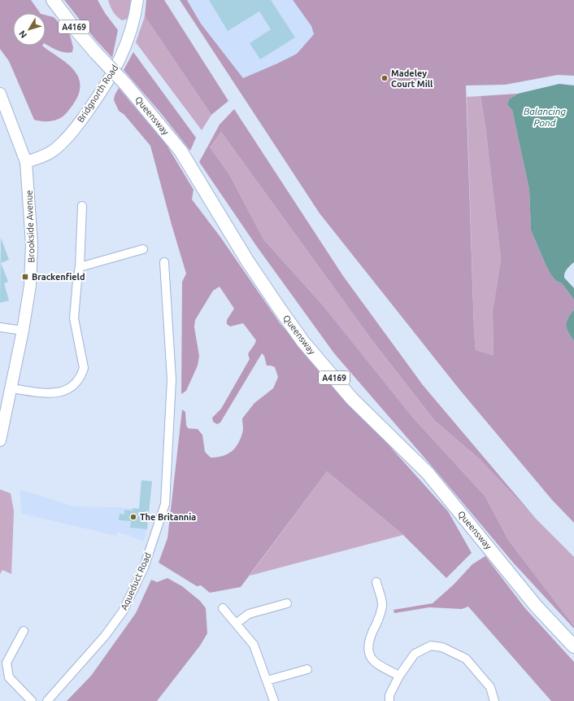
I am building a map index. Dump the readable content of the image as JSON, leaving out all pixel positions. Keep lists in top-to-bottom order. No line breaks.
{"streets":{"main road":["A4169","Queensway"],"street":["Bridgnorth Road","Brookside Avenue","Aqueduct Road"]},"crossings":[["Bridgnorth Road","Brookside Avenue"]],"water":["Balancing Pond"],"places":{"other":["Madeley Court Mill","The Britannia"],"transit":["Brackenfield"]},"north":"bottom left"}
